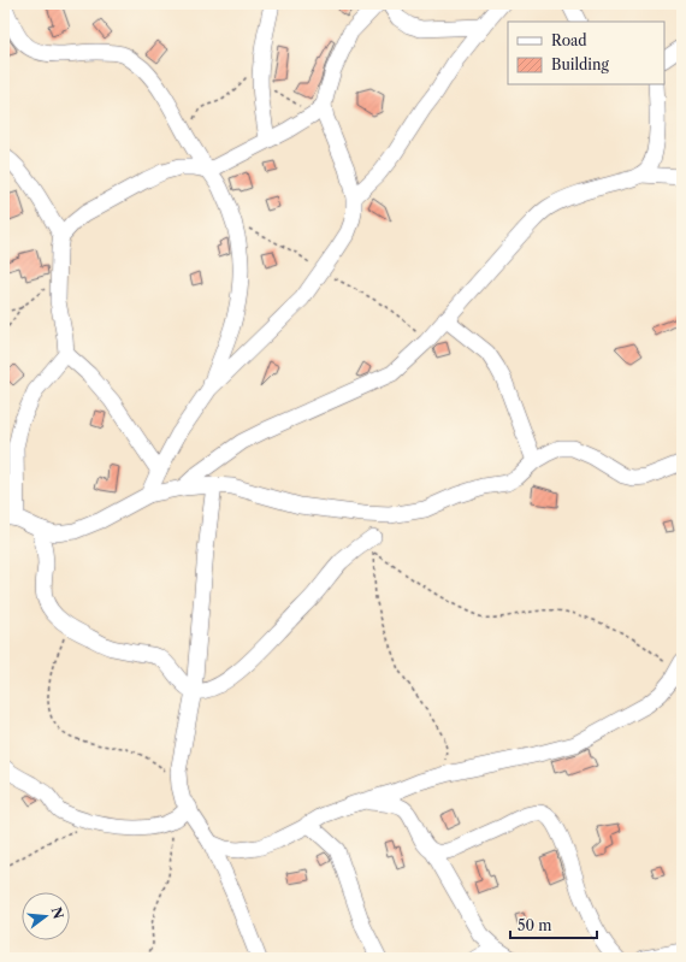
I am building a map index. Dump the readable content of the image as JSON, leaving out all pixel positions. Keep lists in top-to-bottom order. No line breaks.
{"legend":["Road","Building"],"scale_bar":"50 m","north":"right"}
